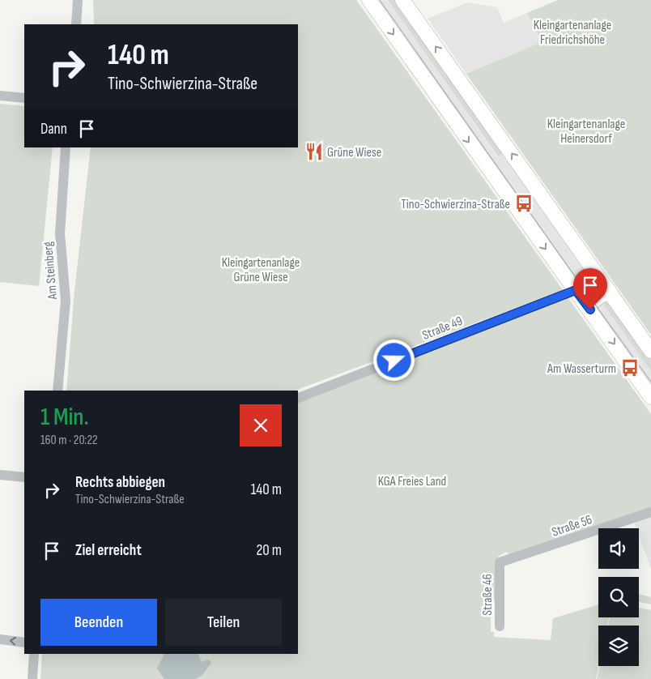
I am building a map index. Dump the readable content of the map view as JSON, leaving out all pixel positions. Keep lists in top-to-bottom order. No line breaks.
{"streets":{"street":["Am Steinberg","Straße 49","Straße 56","Straße 46"]},"crossings":[["Straße 56","Straße 46"]],"parks":["Kleingartenanlage Friedrichshöhe","Kleingartenanlage Heinersdorf","Kleingartenanlage Grüne Wiese","KGA Freies Land"],"places":{"restaurant":["Grüne Wiese"],"bus stop":["Tino-Schwierzina-Straße","Am Wasserturm"]},"page":{"turn":["140 m","Tino-Schwierzina-Straße"],"then":"Dann","heading":["1 Min.","160 m · 20:22"],"list":[{"name":"Rechts abbiegen","note":"Tino-Schwierzina-Straße","value":"140 m"},{"name":"Ziel erreicht","value":"20 m"}],"buttons":["Beenden","Teilen"]}}
